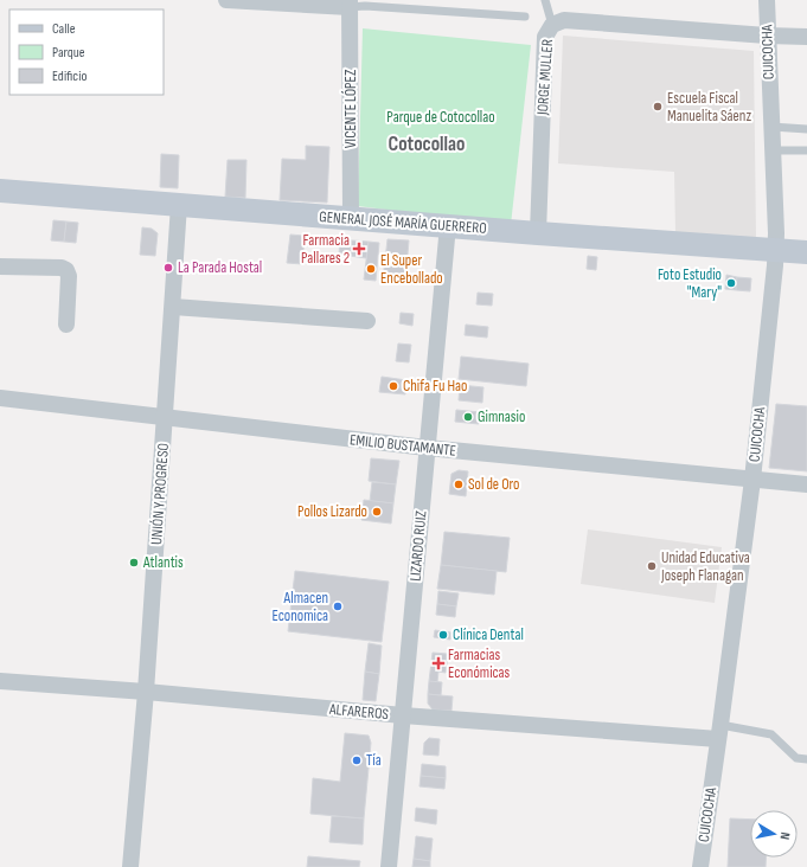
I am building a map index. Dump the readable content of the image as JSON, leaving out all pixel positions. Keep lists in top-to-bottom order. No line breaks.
{"streets":{"street":["CUICOCHA","JORGE MULLER","VICENTE LÓPEZ","GENERAL JOSÉ MARÍA GUERRERO","EMILIO BUSTAMANTE","UNIÓN Y PROGRESO","LIZARDO RUIZ","ALFAREROS"]},"crossings":[["CUICOCHA","JORGE MULLER"],["CUICOCHA","GENERAL JOSÉ MARÍA GUERRERO"],["CUICOCHA","EMILIO BUSTAMANTE"],["CUICOCHA","ALFAREROS"],["JORGE MULLER","GENERAL JOSÉ MARÍA GUERRERO"],["VICENTE LÓPEZ","GENERAL JOSÉ MARÍA GUERRERO"],["GENERAL JOSÉ MARÍA GUERRERO","UNIÓN Y PROGRESO"],["GENERAL JOSÉ MARÍA GUERRERO","LIZARDO RUIZ"],["EMILIO BUSTAMANTE","UNIÓN Y PROGRESO"],["EMILIO BUSTAMANTE","LIZARDO RUIZ"],["UNIÓN Y PROGRESO","ALFAREROS"],["LIZARDO RUIZ","ALFAREROS"]],"districts":["Cotocollao"],"parks":["Parque de Cotocollao"],"places":{"other":["Escuela Fiscal Manuelita Sáenz","La Parada Hostal","El Super Encebollado","Foto Estudio \"Mary\"","Chifa Fu Hao","Gimnasio","Sol de Oro","Pollos Lizardo","Atlantis","Unidad Educativa Joseph Flanagan","Almacen Economica","Clínica Dental","Tía"],"health":["Farmacia Pallares 2","Farmacias Económicas"]},"legend":["Calle","Parque","Edificio"],"north":"right"}
